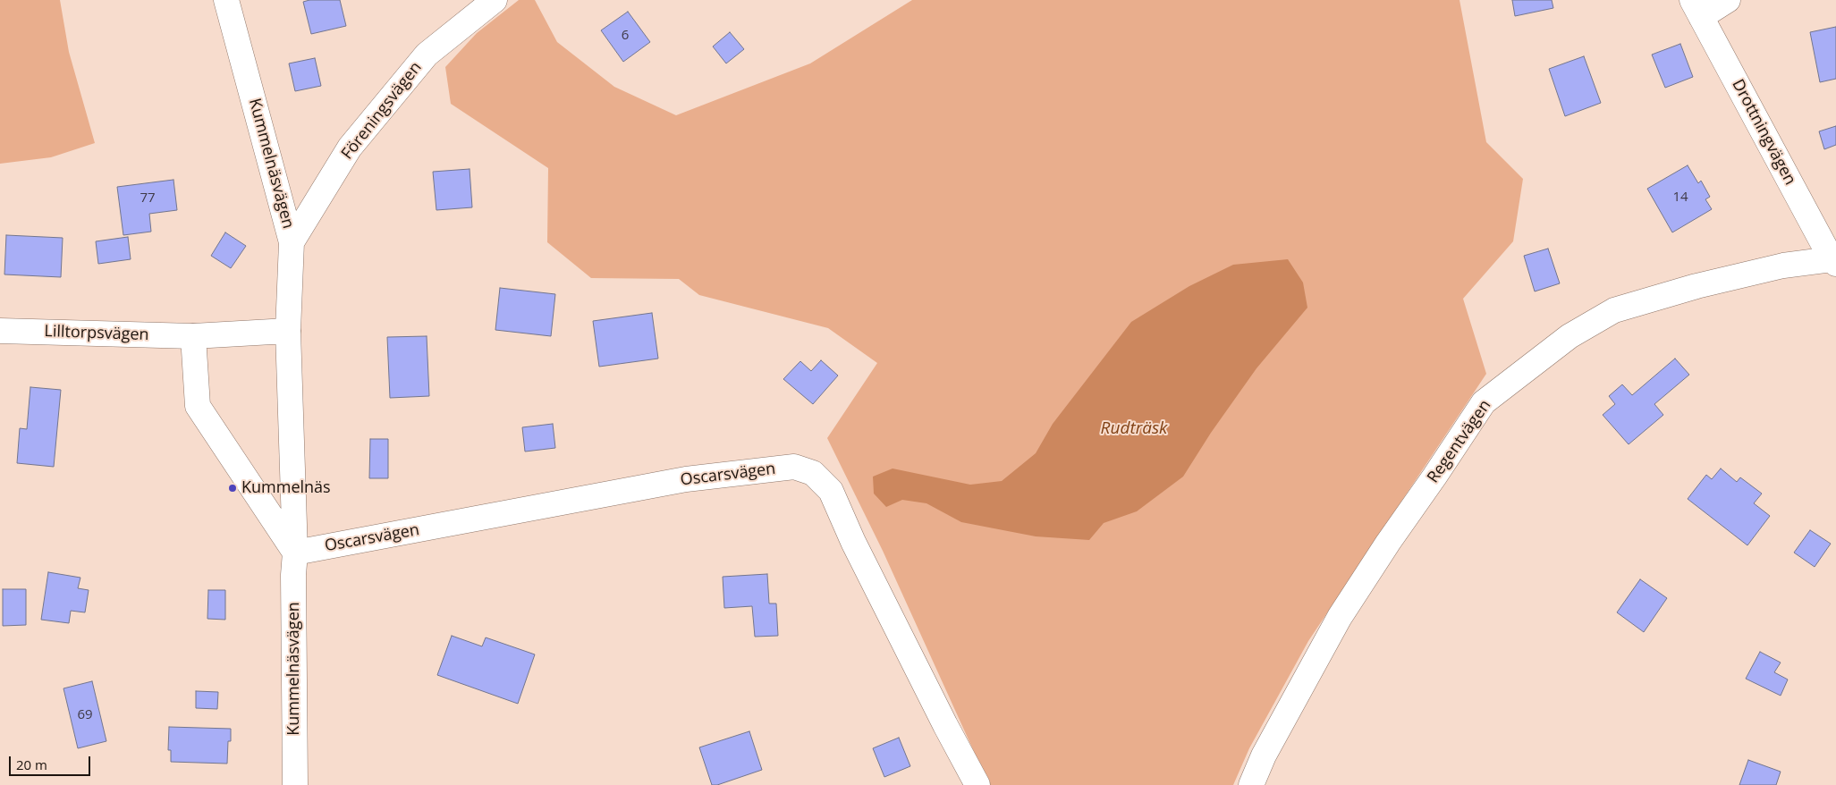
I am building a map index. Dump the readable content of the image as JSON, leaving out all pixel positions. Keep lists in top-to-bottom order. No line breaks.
{"streets":{"street":["Föreningsvägen","Drottningvägen","Kummelnäsvägen","Lilltorpsvägen","Regentvägen","Oscarsvägen"]},"crossings":[["Föreningsvägen","Kummelnäsvägen"],["Drottningvägen","Regentvägen"],["Kummelnäsvägen","Oscarsvägen"]],"water":["Rudträsk"],"places":["Kummelnäs"],"house_numbers":["6","14","77","69"],"scale_bar":"20 m"}
